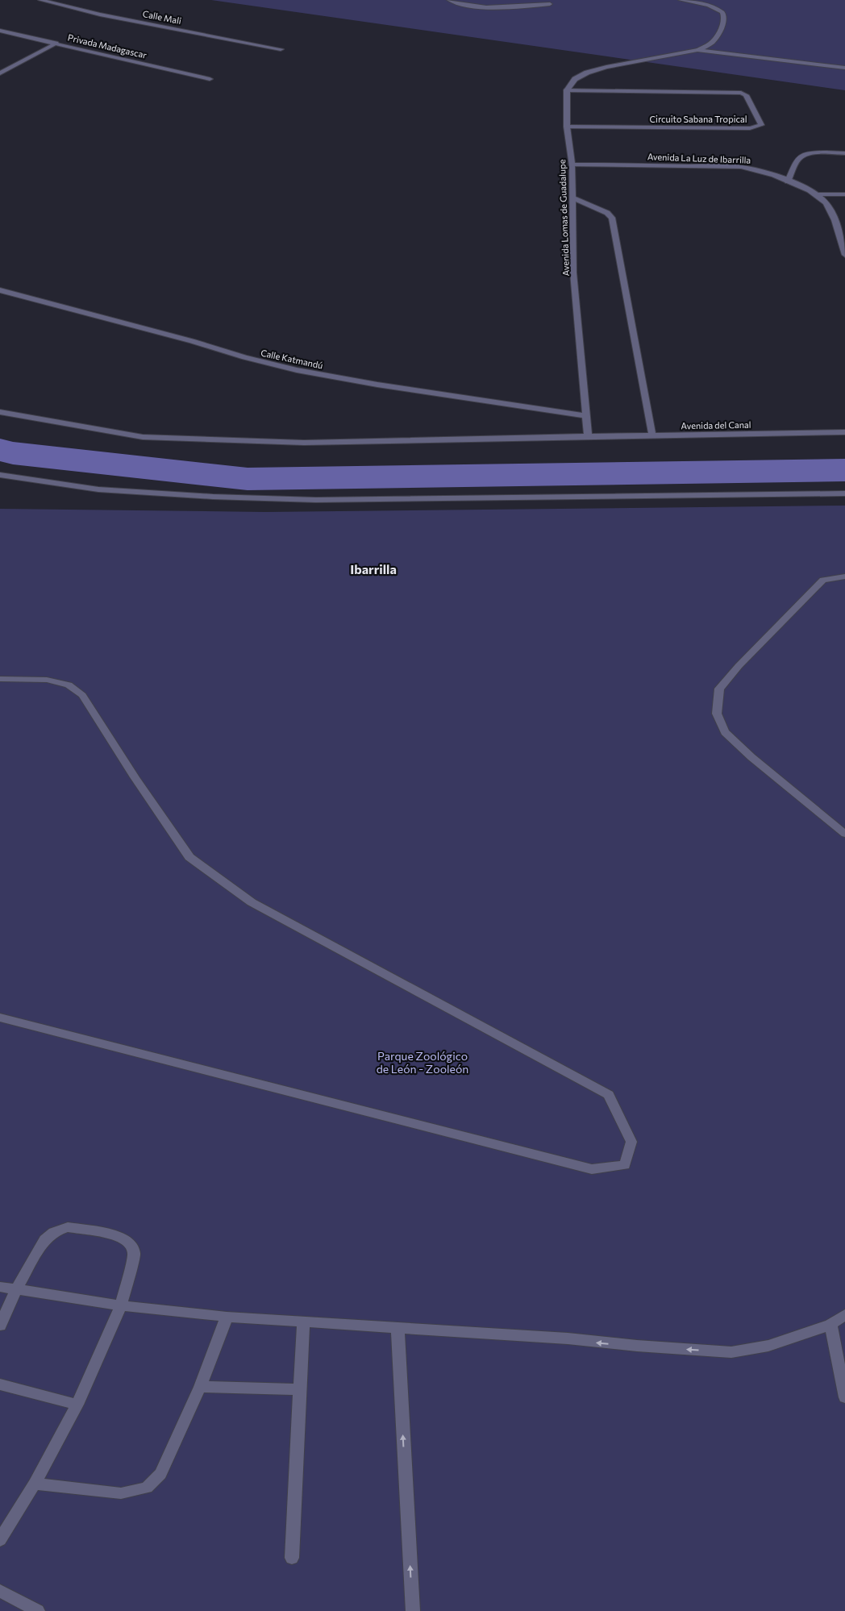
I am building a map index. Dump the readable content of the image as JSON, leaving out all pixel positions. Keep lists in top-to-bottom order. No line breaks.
{"streets":{"street":["Calle Mali","Privada Madagascar","Circuito Sabana Tropical","Avenida La Luz de Ibarrilla","Avenida Lomas de Guadalupe","Calle Katmandú","Avenida del Canal"]},"crossings":[["Circuito Sabana Tropical","Avenida Lomas de Guadalupe"],["Avenida La Luz de Ibarrilla","Avenida Lomas de Guadalupe"],["Avenida Lomas de Guadalupe","Calle Katmandú"],["Avenida Lomas de Guadalupe","Avenida del Canal"]],"districts":["Ibarrilla"],"parks":["Parque Zoológico de León - Zooleón"]}
